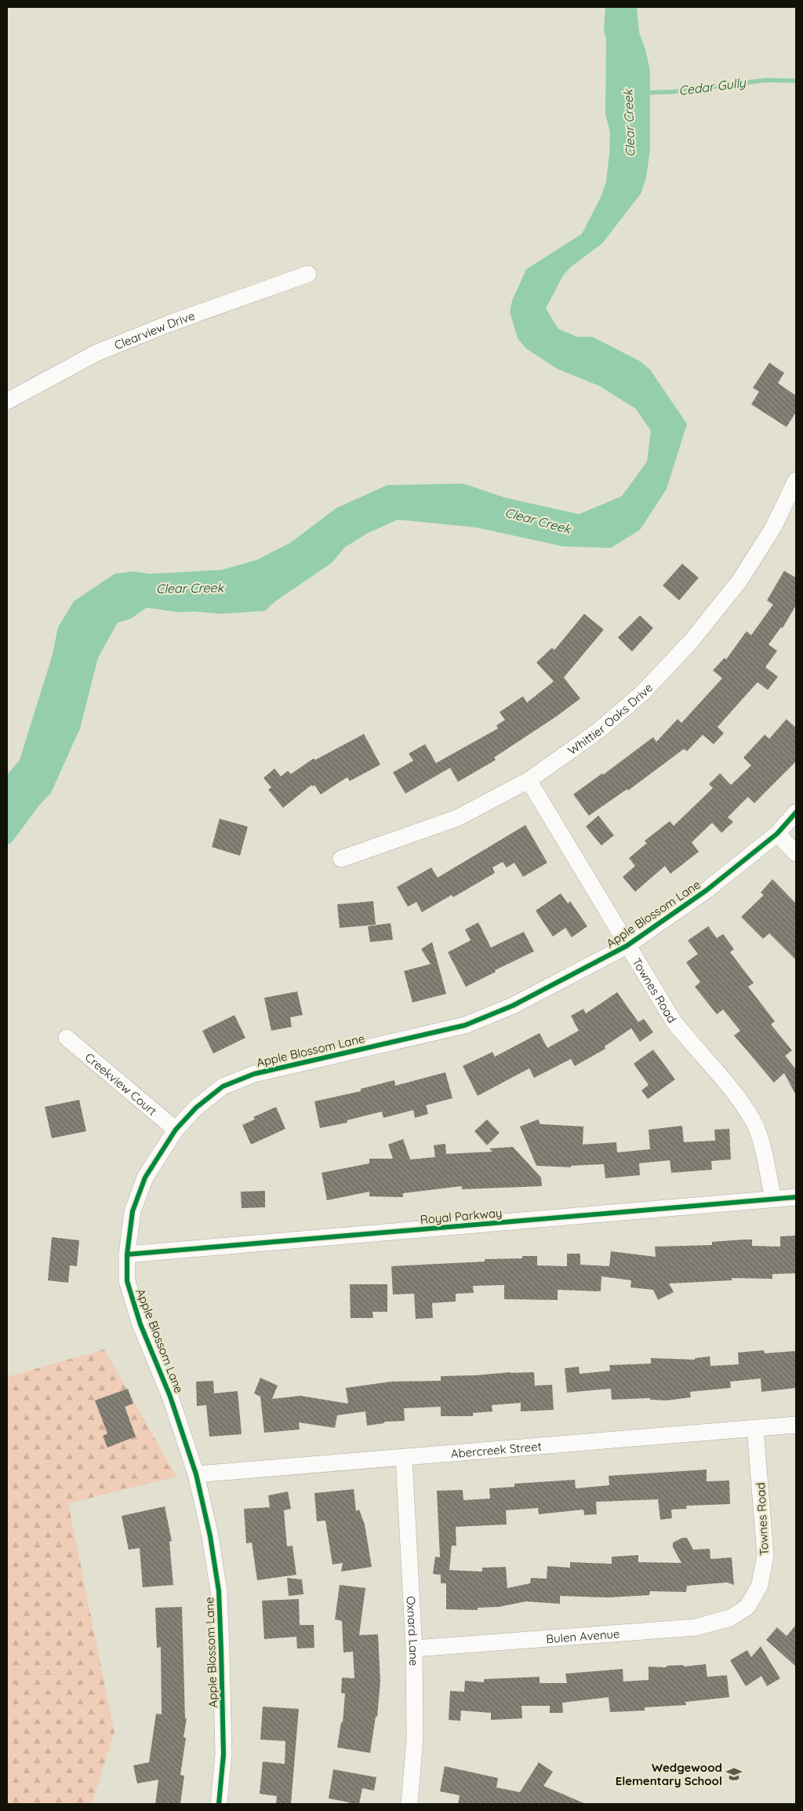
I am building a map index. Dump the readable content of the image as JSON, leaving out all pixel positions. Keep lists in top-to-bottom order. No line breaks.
{"streets":{"street":["Clearview Drive","Whittier Oaks Drive","Apple Blossom Lane","Townes Road","Creekview Court","Royal Parkway","Abercreek Street","Oxnard Lane","Bulen Avenue"]},"crossings":[["Whittier Oaks Drive","Townes Road"],["Apple Blossom Lane","Townes Road"],["Apple Blossom Lane","Creekview Court"],["Apple Blossom Lane","Royal Parkway"],["Apple Blossom Lane","Abercreek Street"],["Townes Road","Royal Parkway"],["Townes Road","Abercreek Street"],["Townes Road","Bulen Avenue"],["Abercreek Street","Oxnard Lane"],["Oxnard Lane","Bulen Avenue"]],"water":["Cedar Gully","Clear Creek"],"places":{"school or university":["Wedgewood Elementary School"]}}
